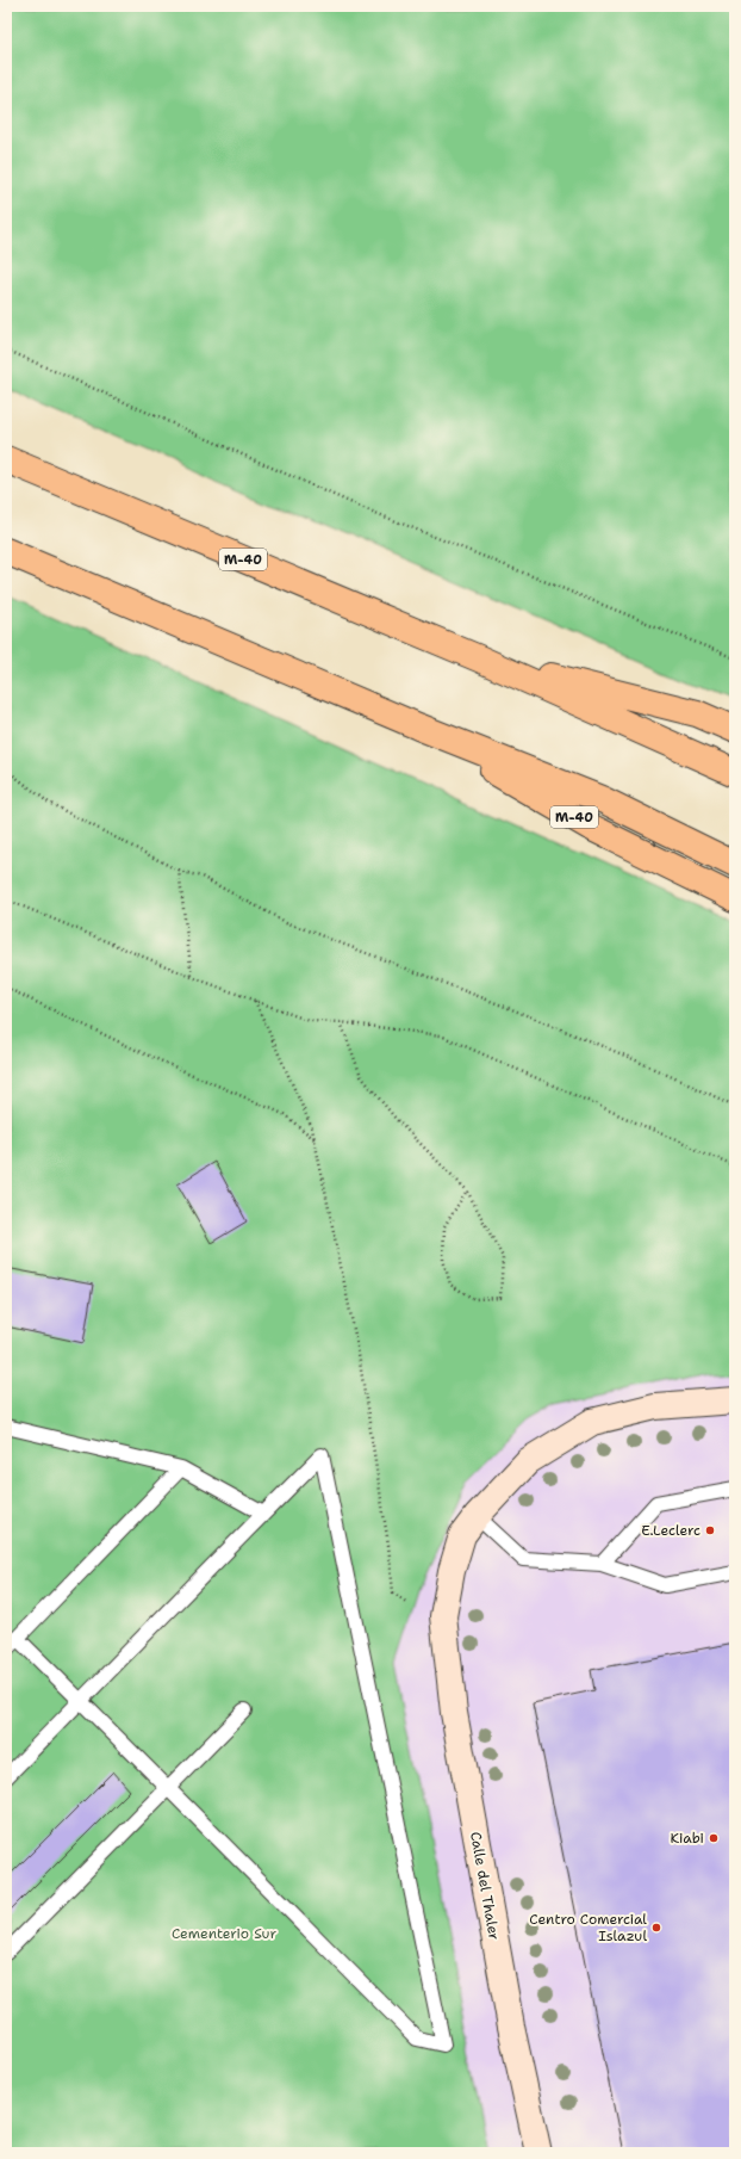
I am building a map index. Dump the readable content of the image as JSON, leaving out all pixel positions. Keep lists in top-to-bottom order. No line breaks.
{"streets":{"highway":["M-40"],"street":["Calle del Thaler"]},"parks":["Cementerio Sur"],"places":["E.Leclerc","Kiabi","Centro Comercial Islazul"]}
